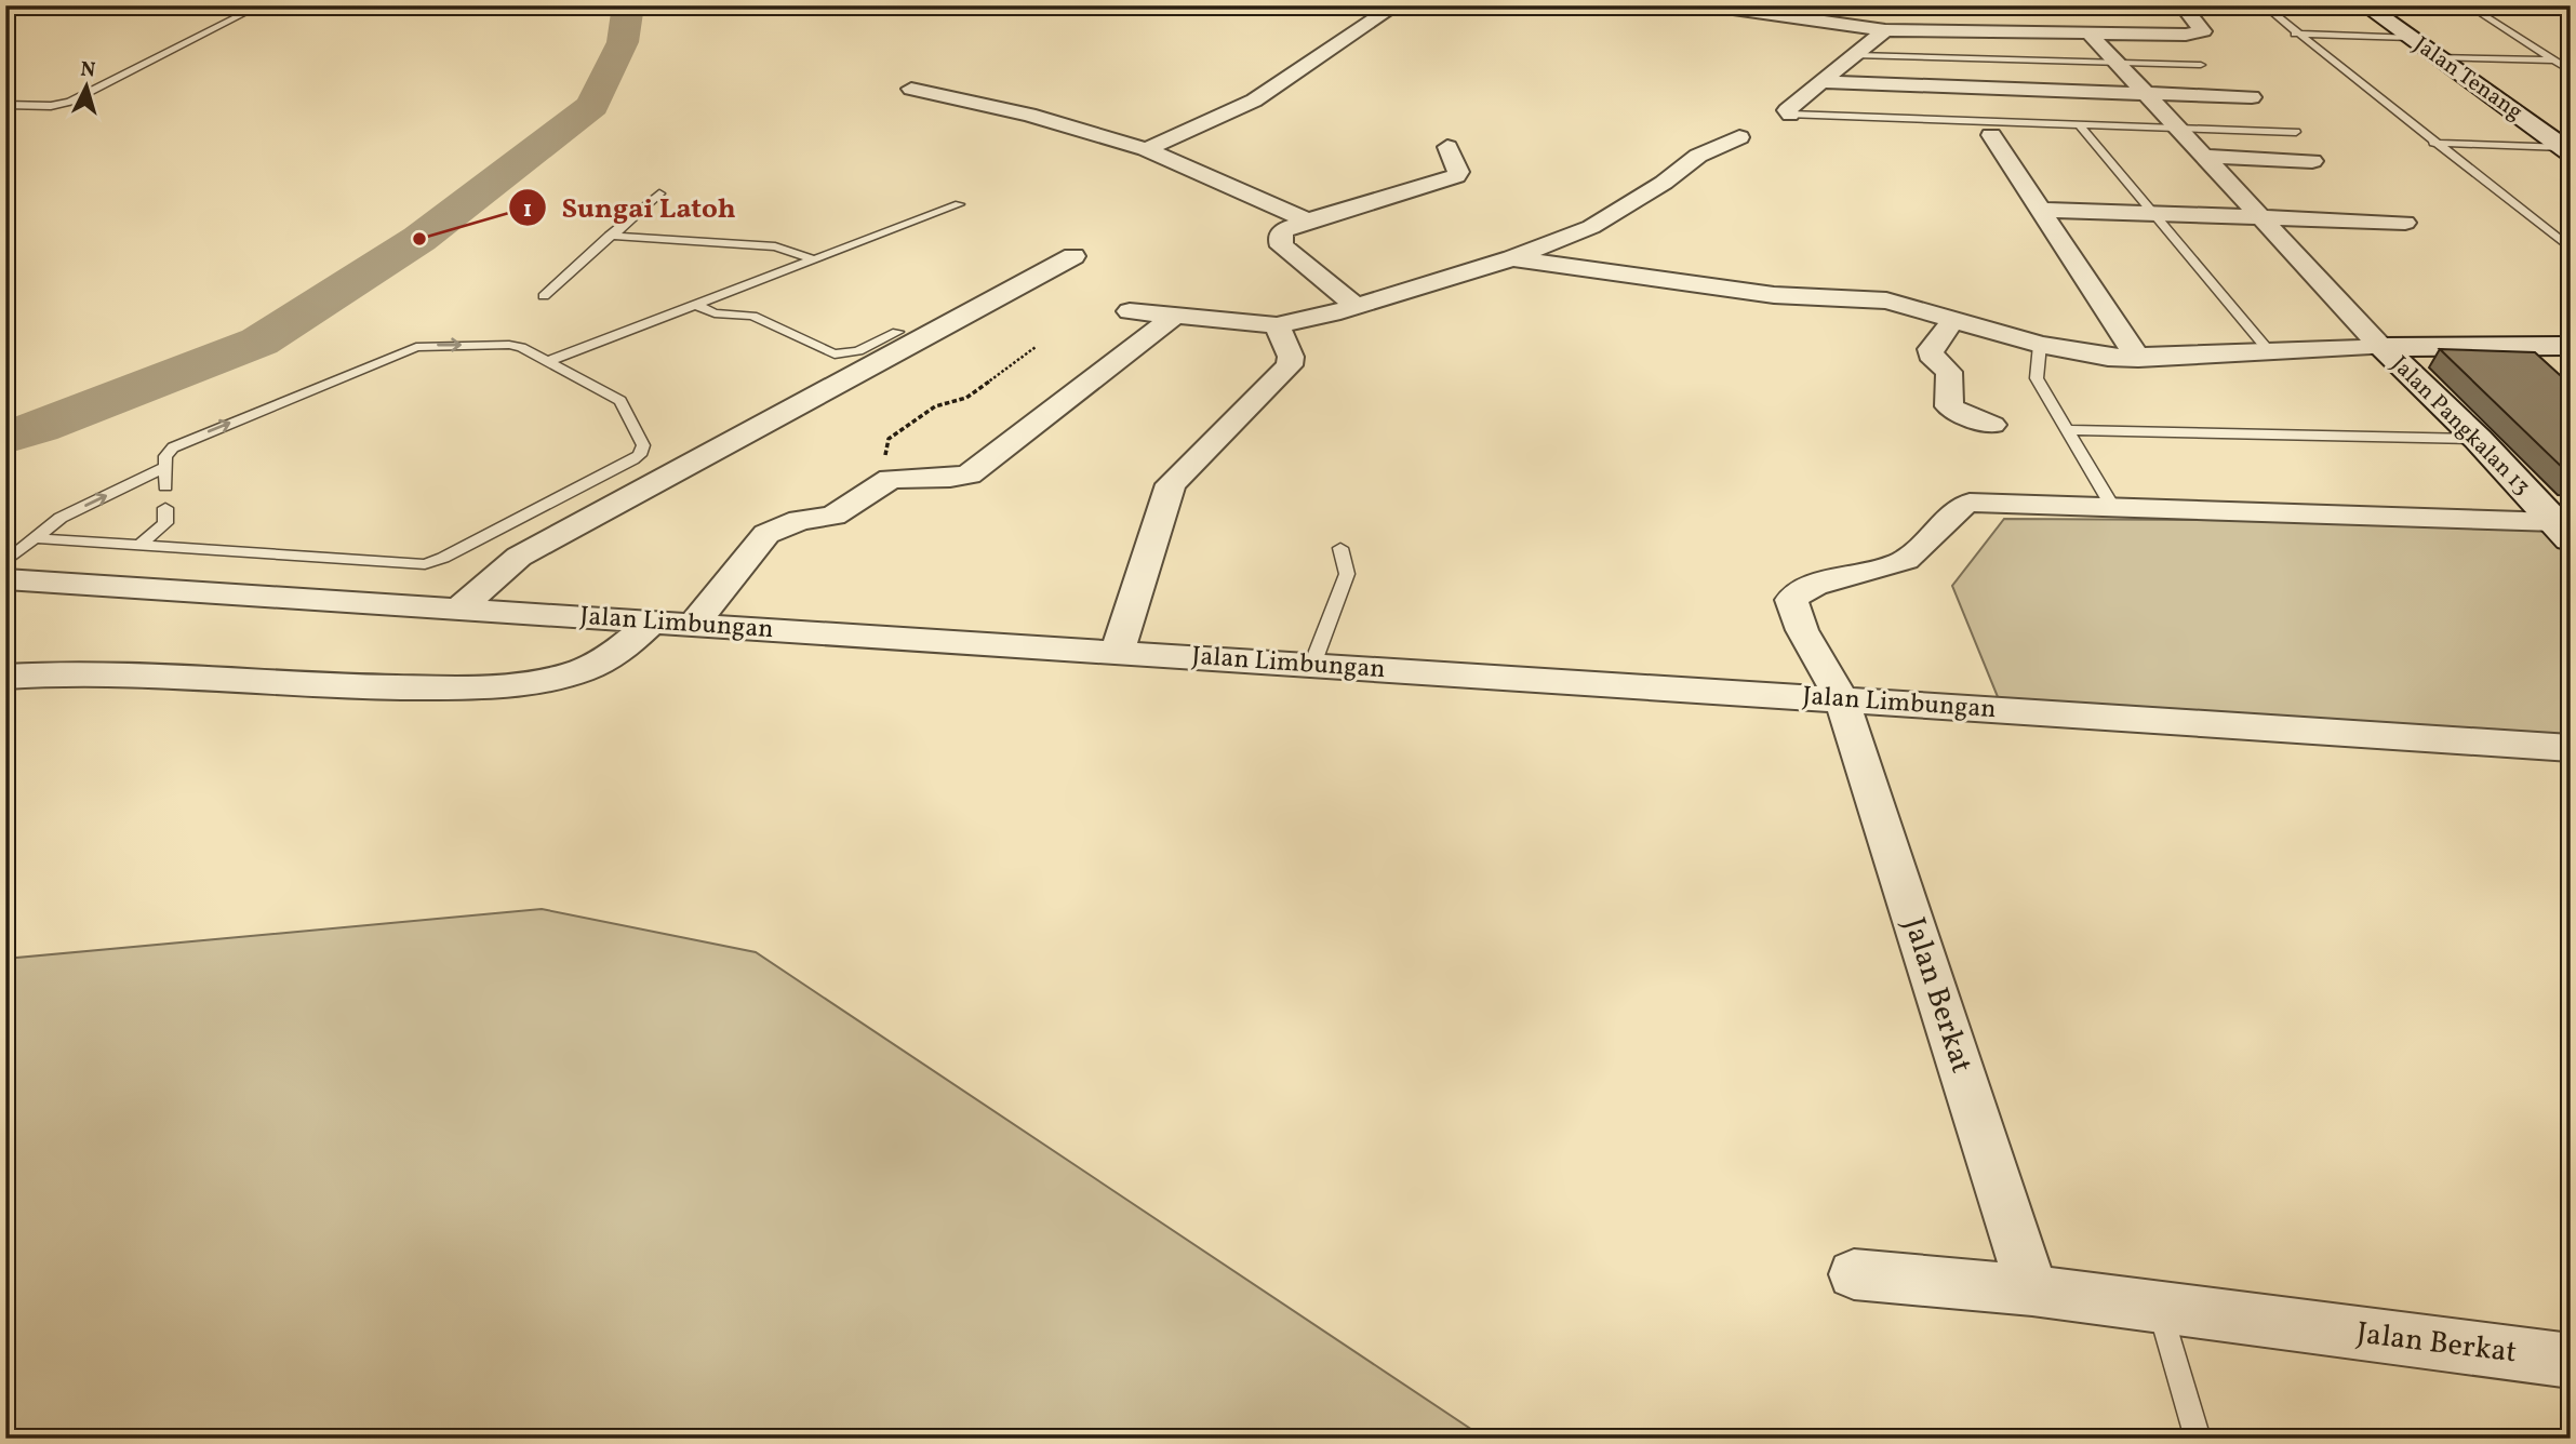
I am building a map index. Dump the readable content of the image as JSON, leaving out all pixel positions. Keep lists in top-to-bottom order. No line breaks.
{"streets":{"street":["Jalan Tenang","Jalan Pangkalan 13","Jalan Limbungan","Jalan Berkat"]},"crossings":[["Jalan Limbungan","Jalan Berkat"]],"places":["Sungai Latoh"],"north":"top"}
